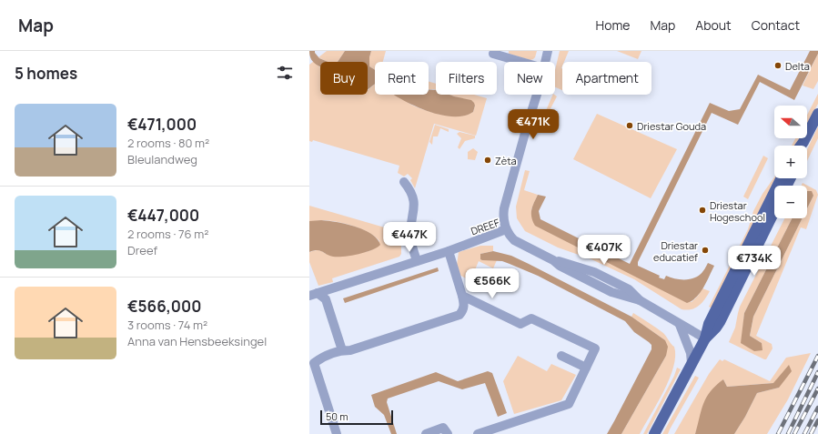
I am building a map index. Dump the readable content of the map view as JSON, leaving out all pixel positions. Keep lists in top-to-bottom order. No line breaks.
{"streets":{"street":["DREEF"]},"places":["Delta","Driestar Gouda","Zèta","Driestar Hogeschool","Driestar educatief"],"scale_bar":"50 m","north":"left","page":{"header":"Map","nav":["Home","Map","About","Contact"],"heading":"5 homes","chip":["Buy","Rent","Filters","New","Apartment"],"list":[{"name":"€471,000","note":"2 rooms · 80 m² · Bleulandweg"},{"name":"€447,000","note":"2 rooms · 76 m² · Dreef"},{"name":"€566,000","note":"3 rooms · 74 m² · Anna van Hensbeeksingel"}],"map_buttons":["+","−"],"price":["€471K","€447K","€407K","€734K","€566K"],"scale":"50 m"}}
